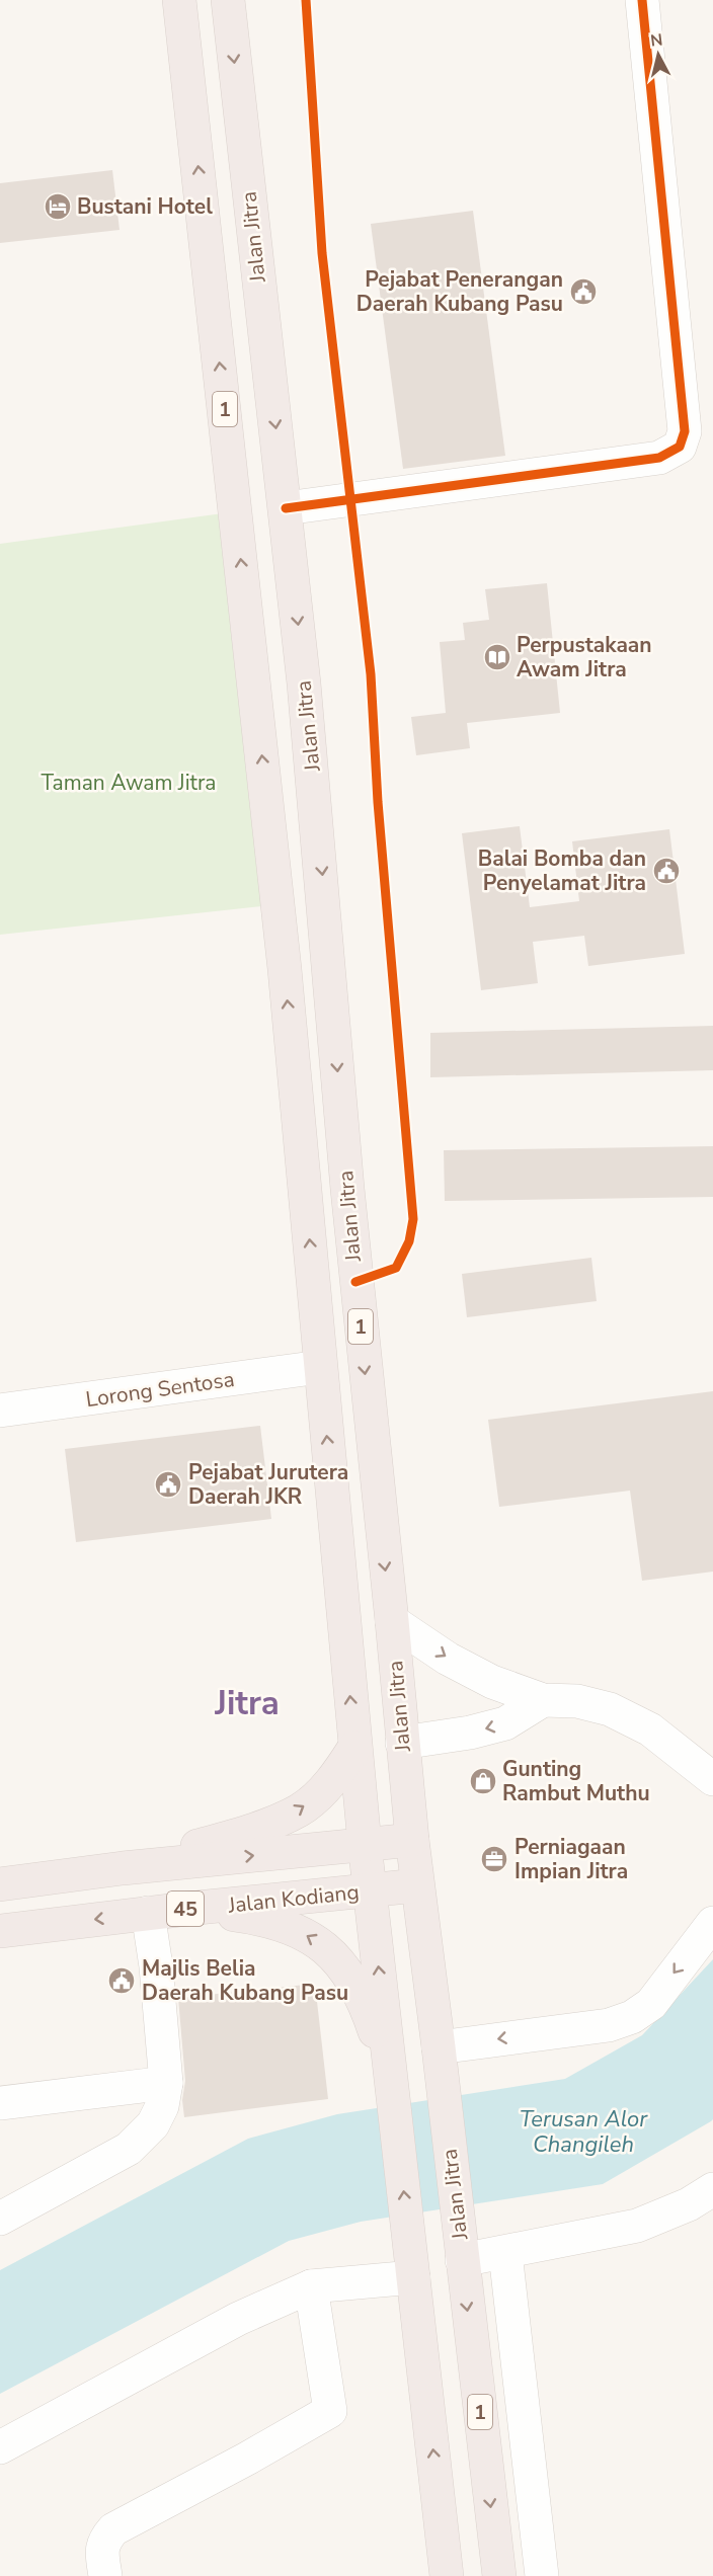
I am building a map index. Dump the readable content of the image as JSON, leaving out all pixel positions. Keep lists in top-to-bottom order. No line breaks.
{"streets":{"highway":["Jalan Jitra","1","Jalan Kodiang","45"],"street":["Lorong Sentosa"]},"crossings":[["Jalan Jitra","Lorong Sentosa"],["Jalan Jitra","Jalan Kodiang"],["Jalan Jitra","45"],["Jalan Kodiang","45"]],"districts":["Jitra"],"water":["Terusan Alor Changileh"],"parks":["Taman Awam Jitra"],"places":{"hotel":["Bustani Hotel"],"public building":["Pejabat Penerangan Daerah Kubang Pasu","Balai Bomba dan Penyelamat Jitra","Pejabat Jurutera Daerah JKR","Majlis Belia Daerah Kubang Pasu"],"library":["Perpustakaan Awam Jitra"],"shop":["Gunting Rambut Muthu"],"office":["Perniagaan Impian Jitra"]},"north":"top"}
